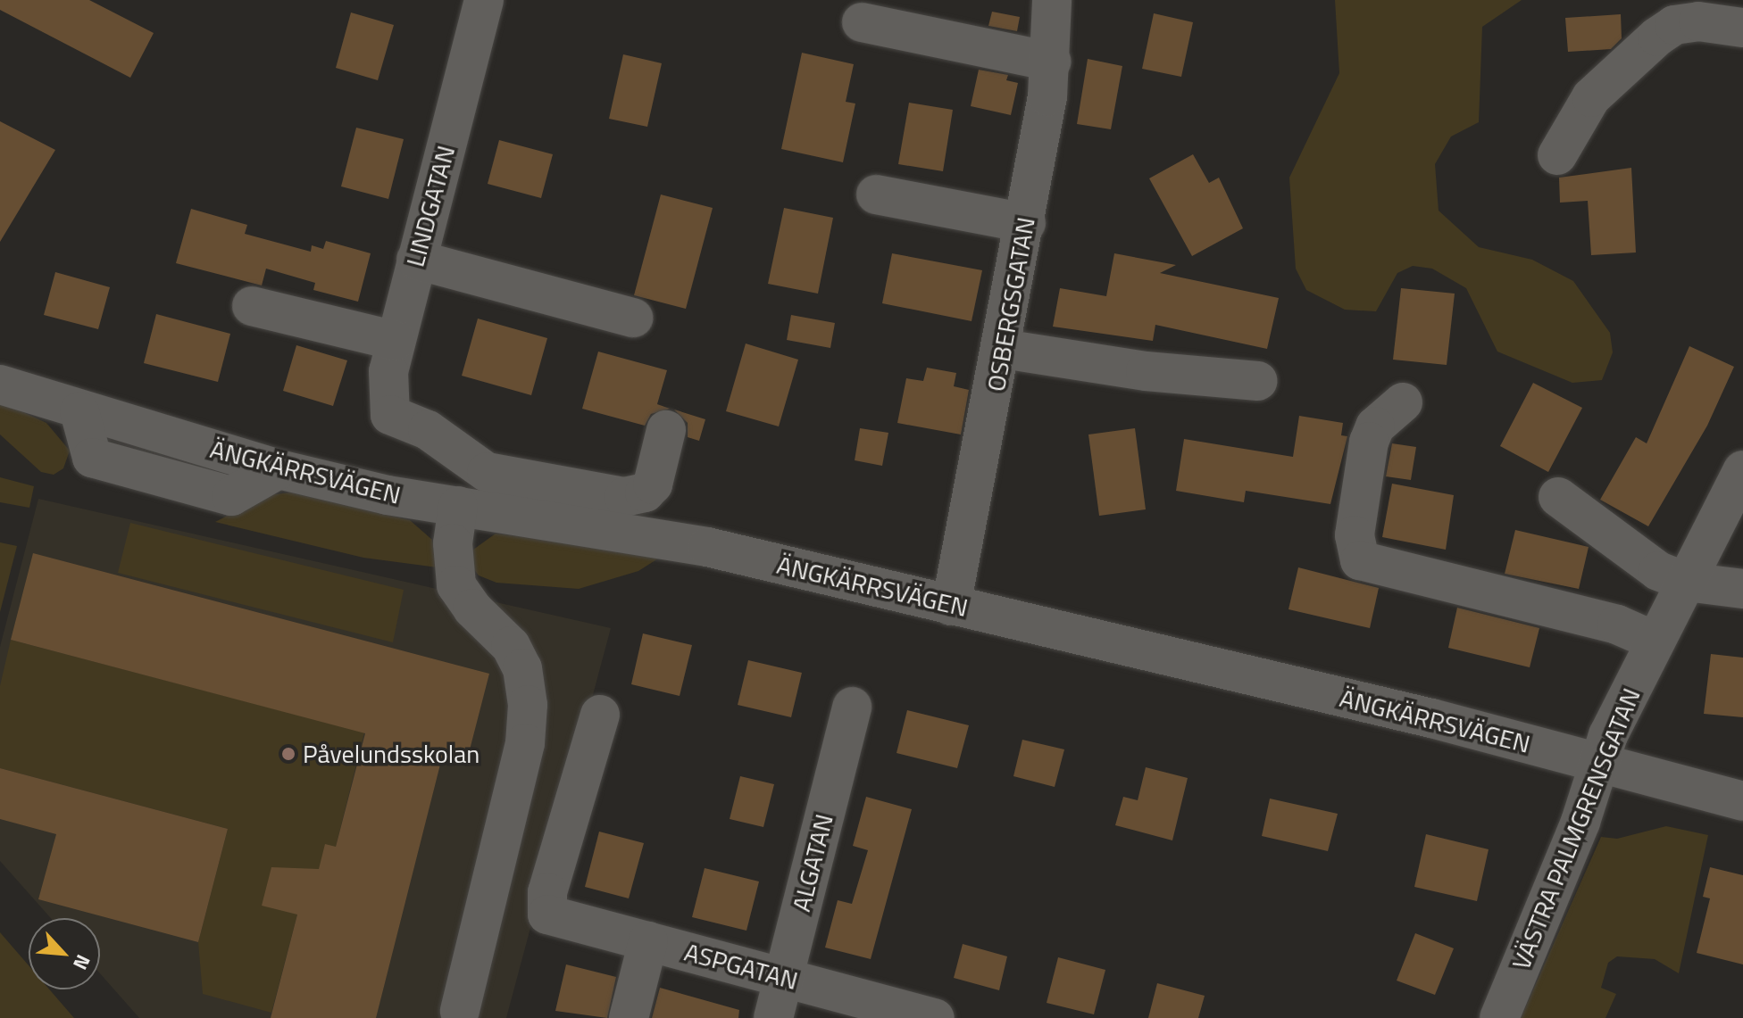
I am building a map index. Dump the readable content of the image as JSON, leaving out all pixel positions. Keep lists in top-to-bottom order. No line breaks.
{"streets":{"street":["LINDGATAN","OSBERGSGATAN","ÄNGKÄRRSVÄGEN","VÄSTRA PALMGRENSGATAN","ALGATAN","ASPGATAN"]},"crossings":[["OSBERGSGATAN","ÄNGKÄRRSVÄGEN"],["ÄNGKÄRRSVÄGEN","VÄSTRA PALMGRENSGATAN"],["ALGATAN","ASPGATAN"]],"places":["Påvelundsskolan"],"north":"bottom right"}
